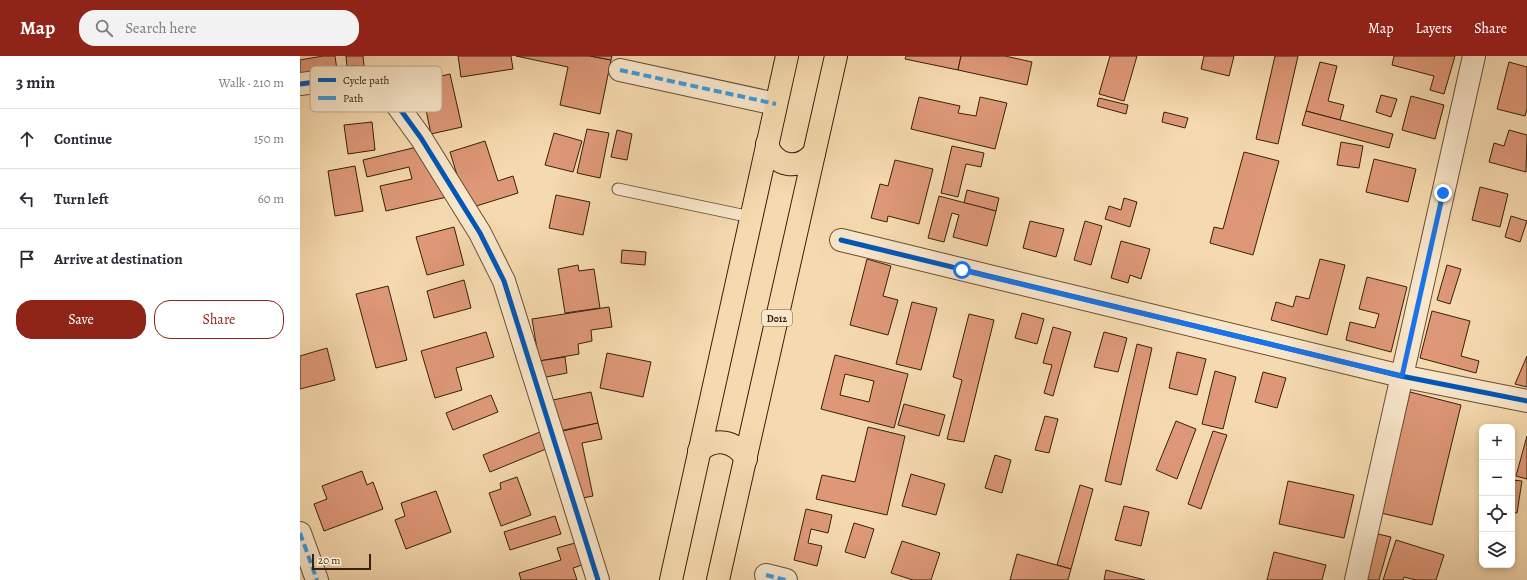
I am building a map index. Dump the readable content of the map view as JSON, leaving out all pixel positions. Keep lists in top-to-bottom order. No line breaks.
{"streets":{"highway":["D012"]},"legend":["Cycle path","Path"],"scale_bar":"20 m","page":{"header":"Map","search":"Search here","nav":["Map","Layers","Share"],"heading":["3 min","Walk · 210 m"],"list":[["Continue","150 m"],["Turn left","60 m"],"Arrive at destination"],"buttons":["Save","Share"],"map_buttons":["+","−"],"scale":"20 m"}}
